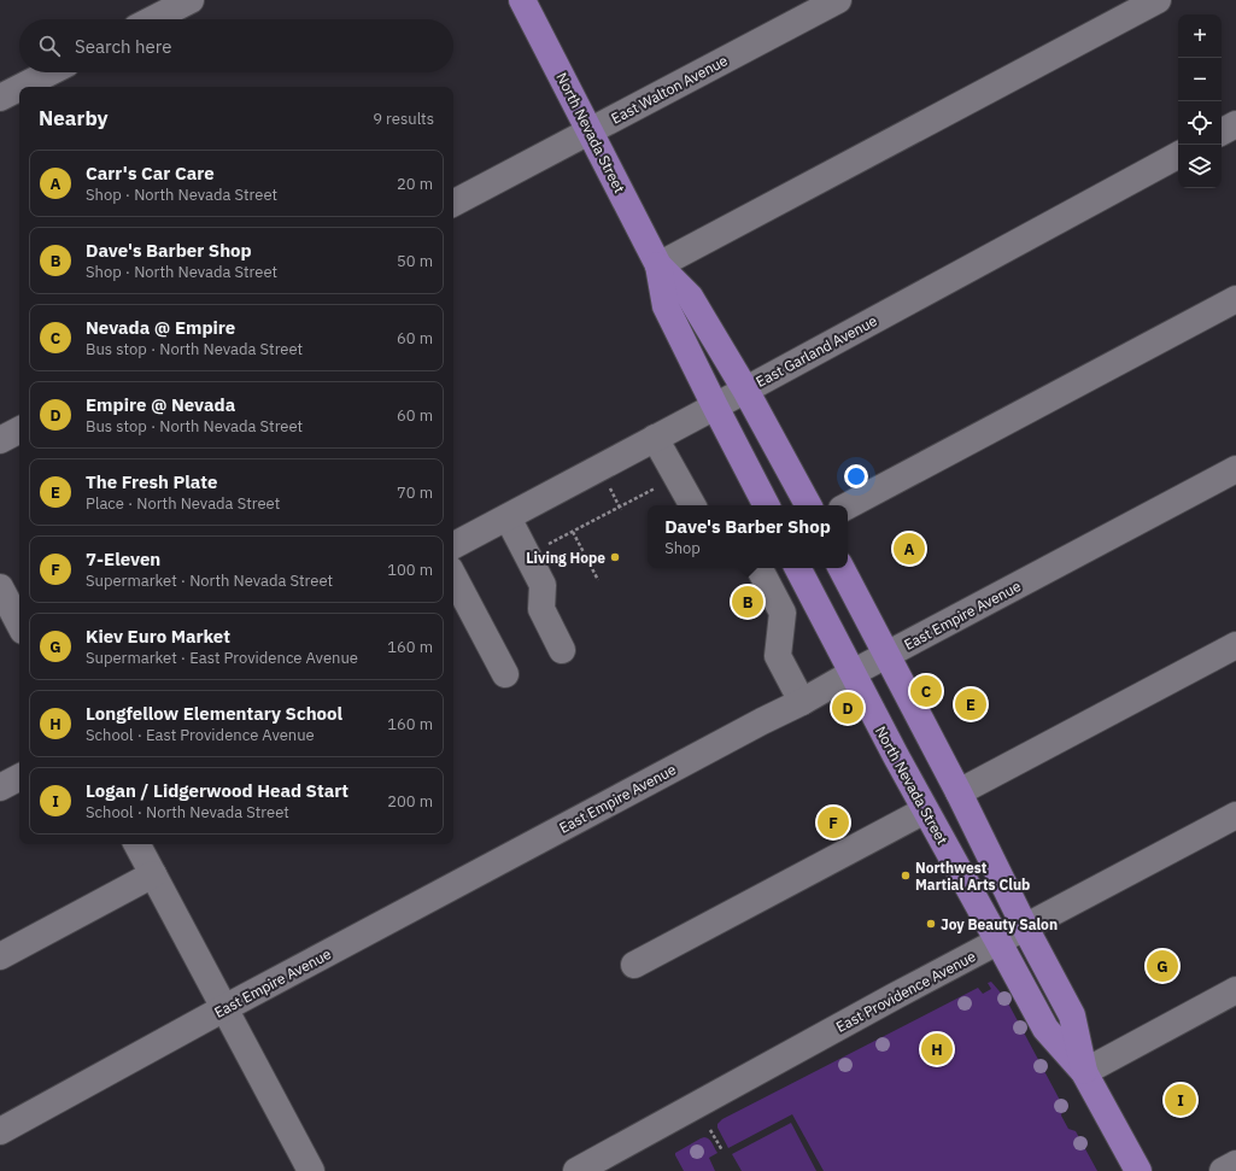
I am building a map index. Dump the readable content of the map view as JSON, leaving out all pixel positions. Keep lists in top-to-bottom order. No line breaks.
{"streets":{"main road":["North Nevada Street"],"street":["East Walton Avenue","East Garland Avenue","East Empire Avenue","East Providence Avenue"]},"crossings":[["East Walton Avenue","North Nevada Street"],["North Nevada Street","East Garland Avenue"],["North Nevada Street","East Empire Avenue"],["North Nevada Street","East Providence Avenue"]],"places":["Living Hope","Northwest Martial Arts Club","Joy Beauty Salon"],"page":{"map_buttons":["+","−"],"search":"Search here","heading":["Nearby","9 results"],"list":[{"mark":"A","name":"Carr's Car Care","note":"Shop · North Nevada Street","value":"20 m"},{"mark":"B","name":"Dave's Barber Shop","note":"Shop · North Nevada Street","value":"50 m"},{"mark":"C","name":"Nevada @ Empire","note":"Bus stop · North Nevada Street","value":"60 m"},{"mark":"D","name":"Empire @ Nevada","note":"Bus stop · North Nevada Street","value":"60 m"},{"mark":"E","name":"The Fresh Plate","note":"Place · North Nevada Street","value":"70 m"},{"mark":"F","name":"7-Eleven","note":"Supermarket · North Nevada Street","value":"100 m"},{"mark":"G","name":"Kiev Euro Market","note":"Supermarket · East Providence Avenue","value":"160 m"},{"mark":"H","name":"Longfellow Elementary School","note":"School · East Providence Avenue","value":"160 m"},{"mark":"I","name":"Logan / Lidgerwood Head Start","note":"School · North Nevada Street","value":"200 m"}],"popup":["Dave's Barber Shop","Shop"],"pins":["A","B","C","E","D","F","G","H","I"]}}
